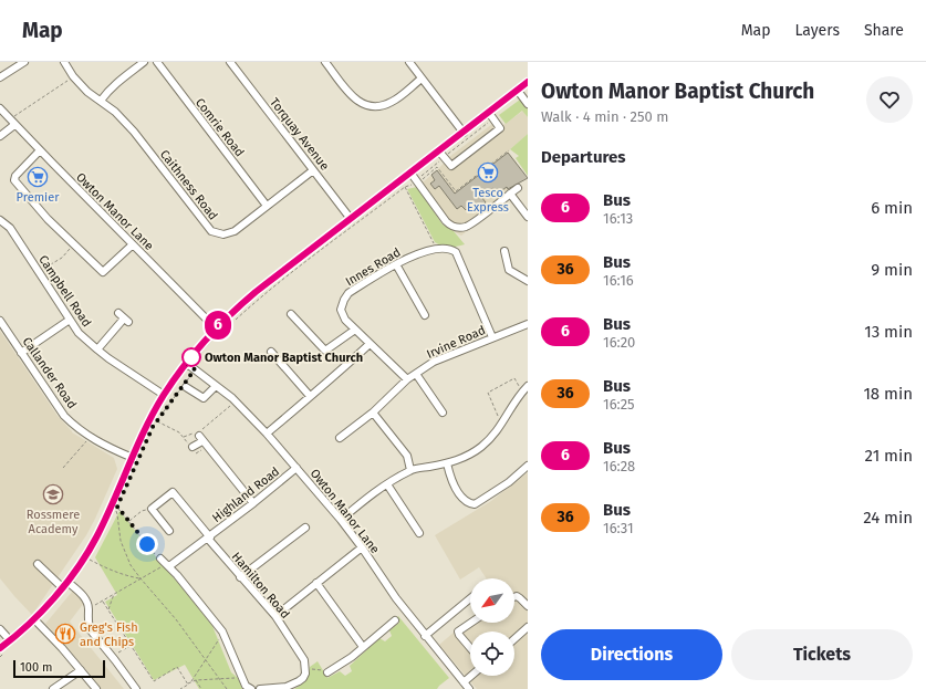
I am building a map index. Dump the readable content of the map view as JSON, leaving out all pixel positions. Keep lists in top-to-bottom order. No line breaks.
{"streets":{"street":["Comrie Road","Torquay Avenue","Caithness Road","Owton Manor Lane","Innes Road","Campbell Road","Irvine Road","Callander Road","Highland Road","Hamilton Road"]},"crossings":[["Comrie Road","Caithness Road"],["Torquay Avenue","Caithness Road"],["Owton Manor Lane","Highland Road"],["Innes Road","Irvine Road"],["Highland Road","Hamilton Road"]],"places":{"supermarket":["Tesco Express","Premier"],"other":["Owton Manor Baptist Church"],"school or university":["Rossmere Academy"],"restaurant":["Greg's Fish and Chips"]},"lines":["bus line 6"],"scale_bar":"100 m","north":"bottom left","page":{"header":"Map","nav":["Map","Layers","Share"],"on_map":"6","heading":[["Owton Manor Baptist Church","Walk · 4 min · 250 m"],"Departures"],"list":[{"mark":"6","name":"Bus","note":"16:13","value":"6 min"},{"mark":"36","name":"Bus","note":"16:16","value":"9 min"},{"mark":"6","name":"Bus","note":"16:20","value":"13 min"},{"mark":"36","name":"Bus","note":"16:25","value":"18 min"},{"mark":"6","name":"Bus","note":"16:28","value":"21 min"},{"mark":"36","name":"Bus","note":"16:31","value":"24 min"}],"buttons":["Directions","Tickets"],"scale":"100 m"}}
